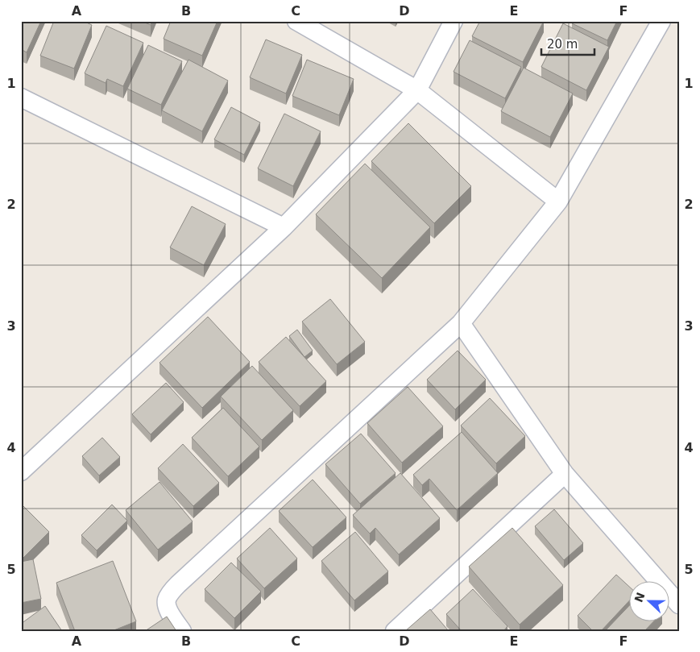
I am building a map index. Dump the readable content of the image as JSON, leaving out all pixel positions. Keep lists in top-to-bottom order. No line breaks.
{"scale_bar":"20 m","north":"left","grid":{"columns":["A","B","C","D","E","F"],"rows":["1","2","3","4","5"]}}
